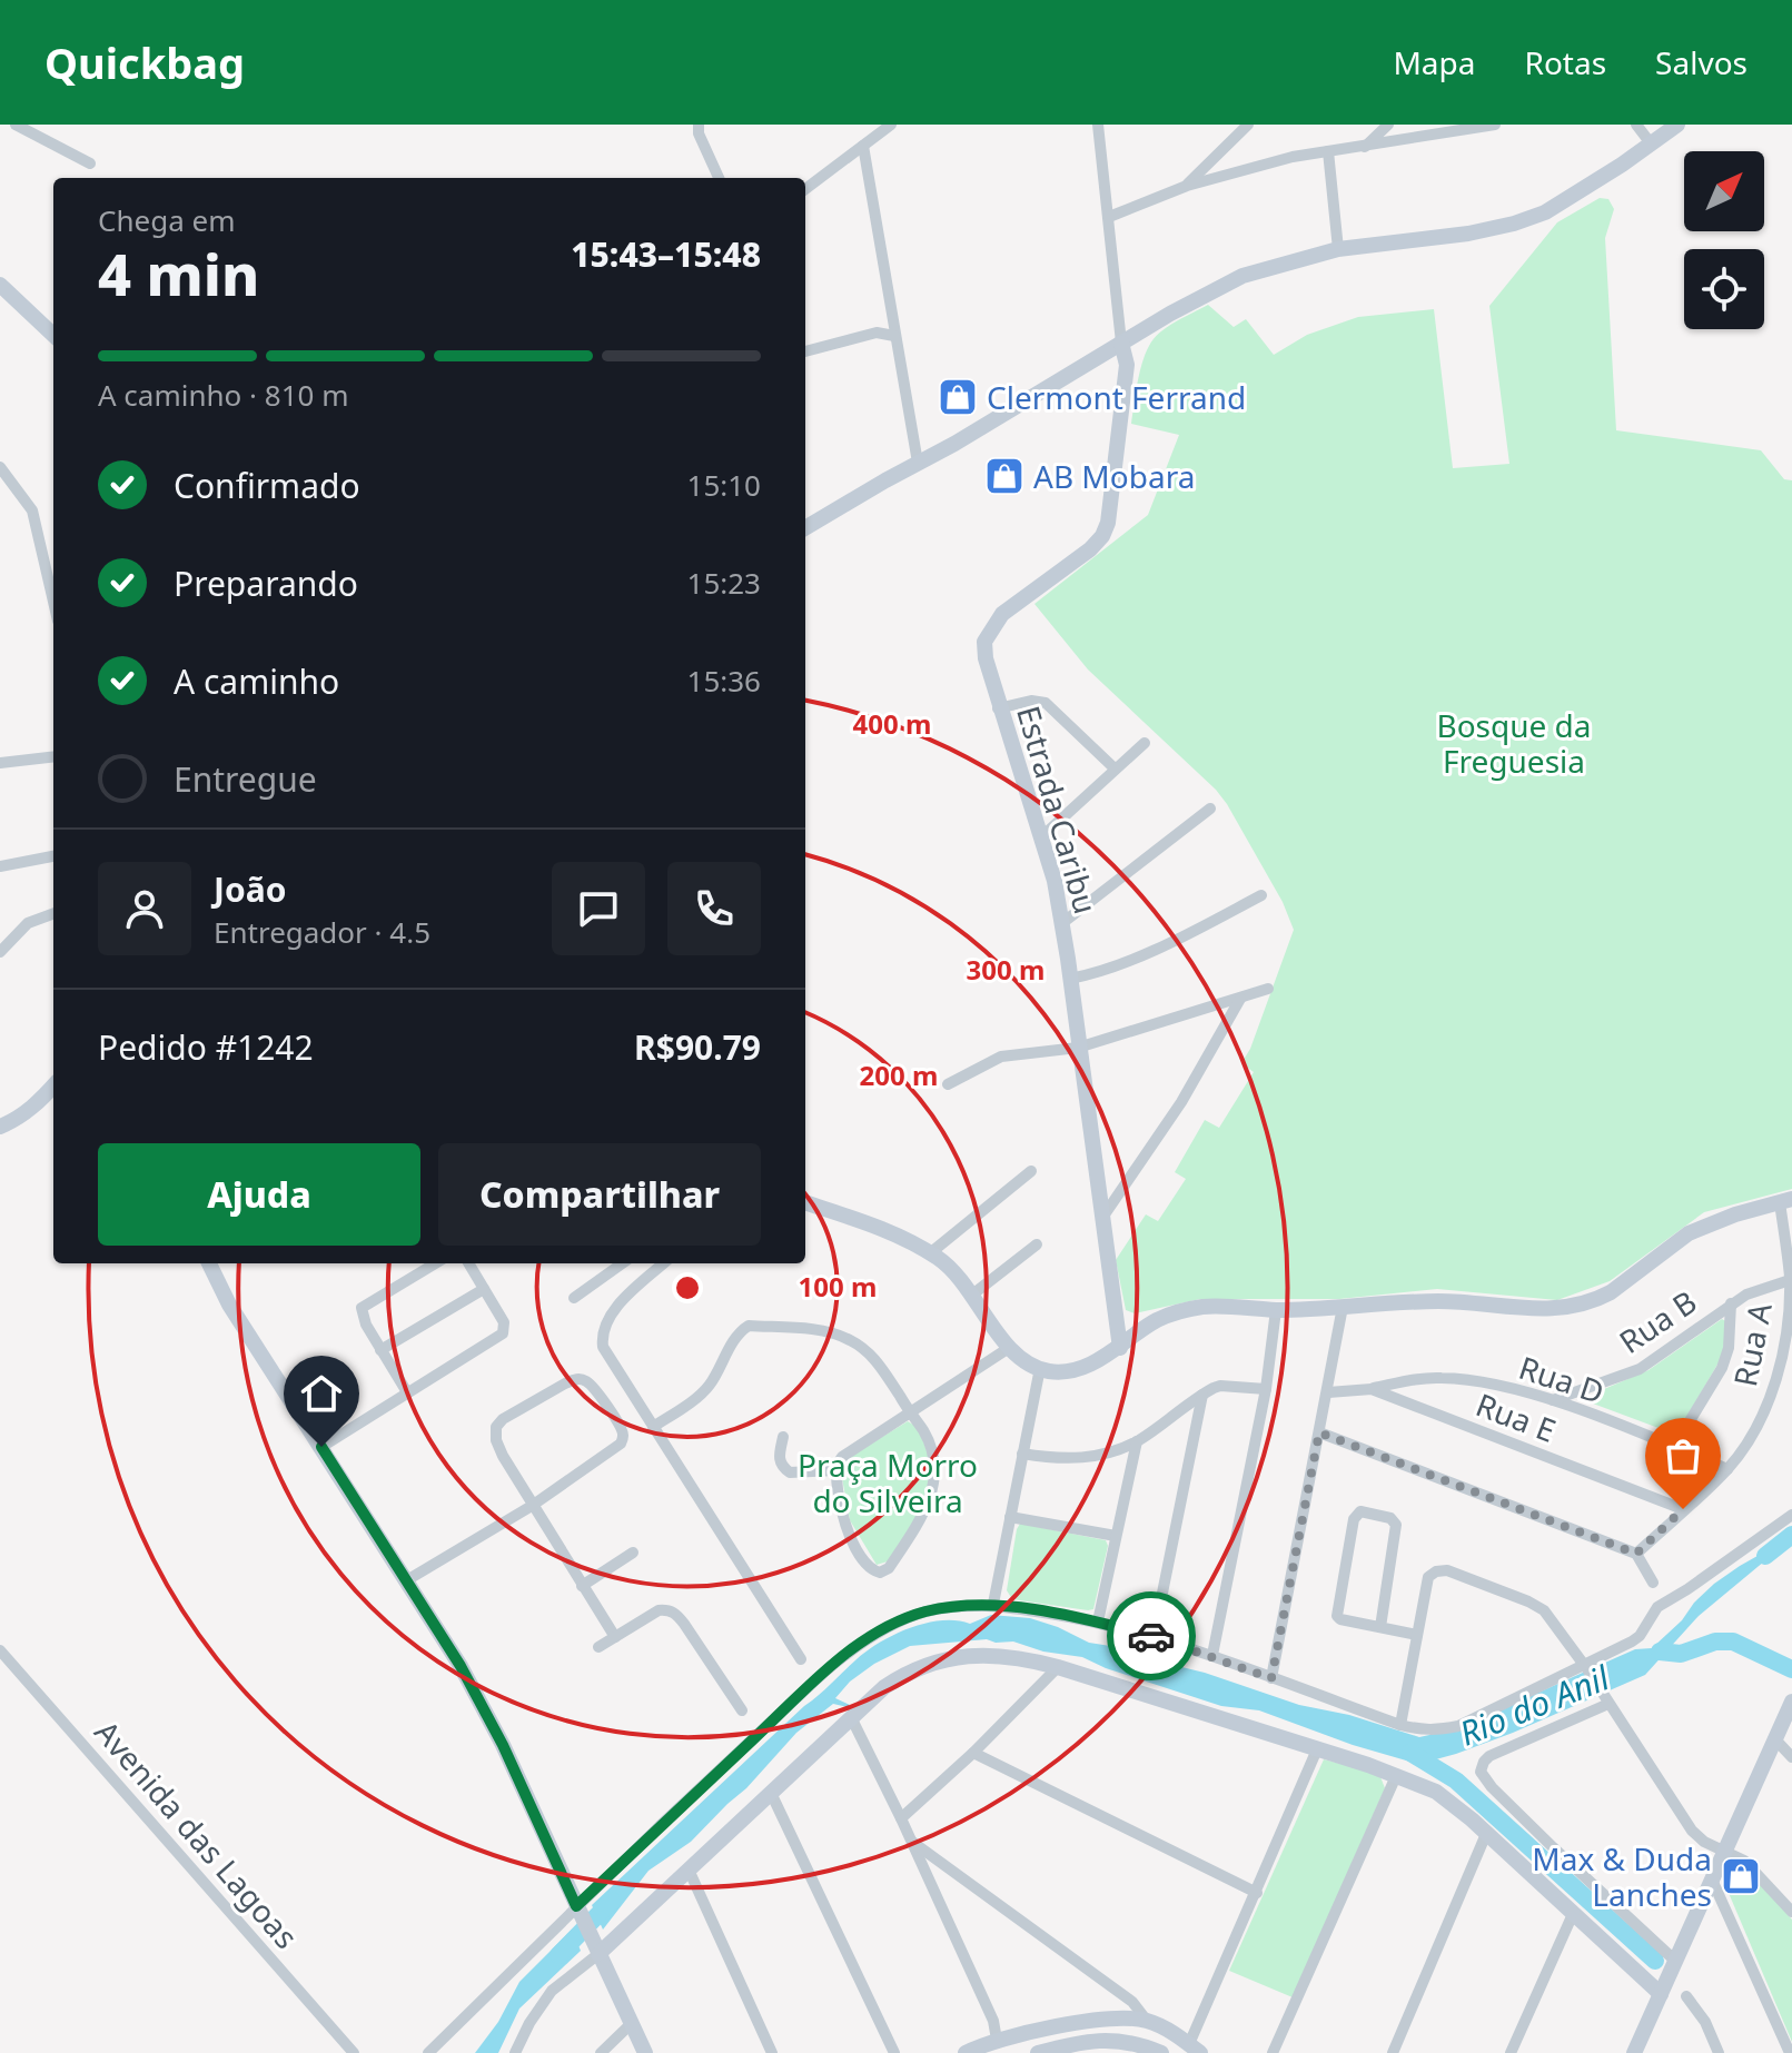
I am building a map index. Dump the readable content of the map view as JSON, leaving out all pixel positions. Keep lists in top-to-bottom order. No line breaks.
{"streets":{"street":["Estrada Caribu","Rua B","Rua A","Rua D","Rua E","Avenida das Lagoas"]},"crossings":[["Rua B","Rua A"],["Rua B","Rua D"],["Rua A","Rua D"],["Rua A","Rua E"],["Rua D","Rua E"]],"water":["Rio do Anil"],"parks":["Bosque da Freguesia","Praça Morro do Silveira"],"places":{"shop":["Clermont Ferrand","AB Mobara","Max & Duda Lanches"]},"north":"top right","page":{"header":"Quickbag","nav":["Mapa","Rotas","Salvos"],"heading":["4 min","Chega em","15:43–15:48"],"panel":["João","Entregador · 4.5","Pedido #1242","R$90.79"],"bar":"A caminho · 810 m","list":[["Confirmado","15:10"],["Preparando","15:23"],["A caminho","15:36"],"Entregue"],"buttons":["Ajuda","Compartilhar"]},"rings":["400 m","300 m","200 m","100 m"]}
